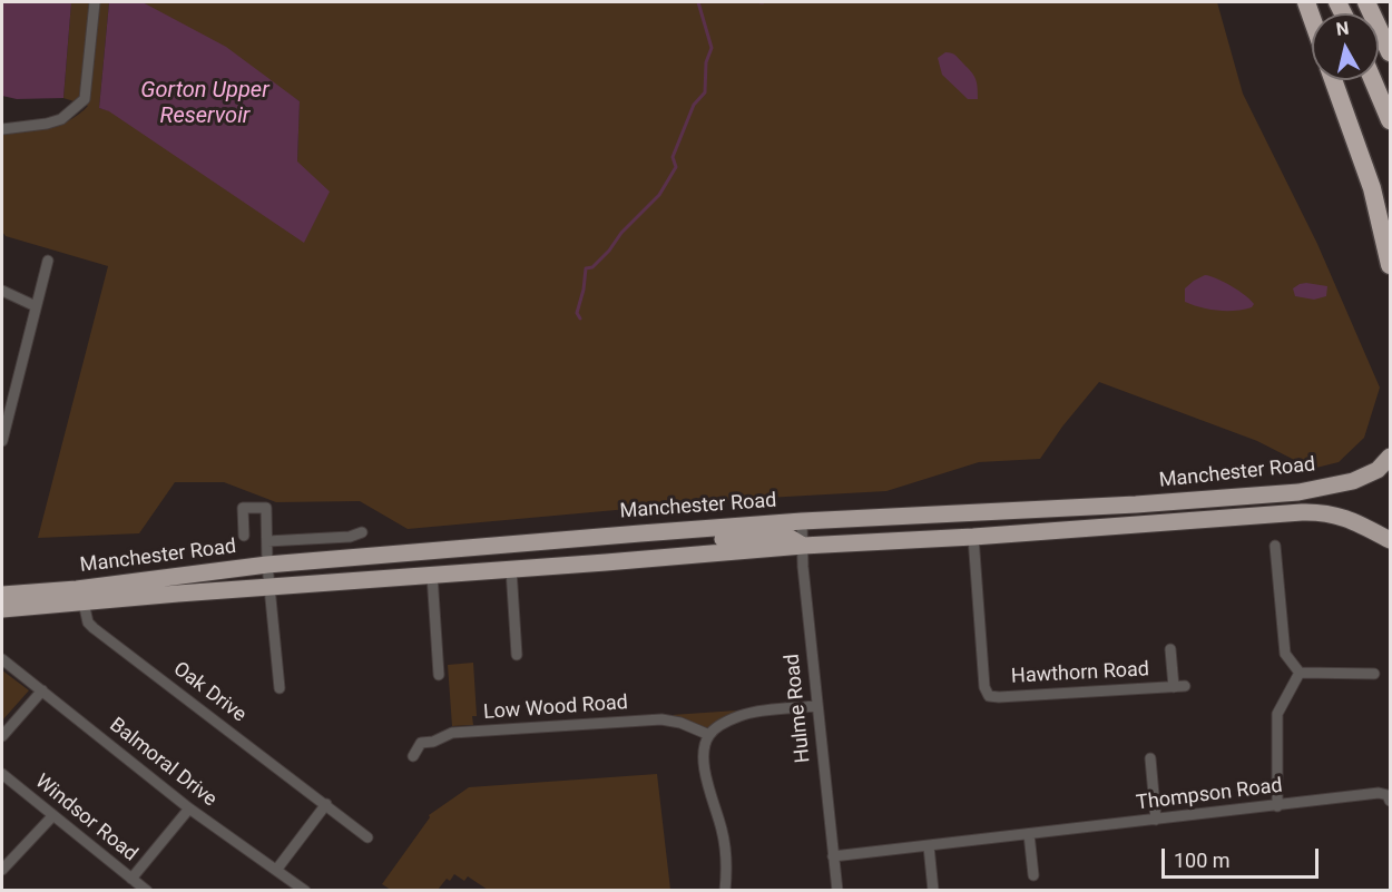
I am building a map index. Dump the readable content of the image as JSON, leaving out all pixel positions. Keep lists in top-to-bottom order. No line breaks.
{"streets":{"highway":["Manchester Road"],"street":["Hawthorn Road","Oak Drive","Low Wood Road","Hulme Road","Balmoral Drive","Thompson Road","Windsor Road"]},"crossings":[["Manchester Road","Hawthorn Road"],["Manchester Road","Oak Drive"],["Manchester Road","Hulme Road"],["Hulme Road","Thompson Road"]],"water":["Gorton Upper Reservoir"],"scale_bar":"100 m","north":"top"}
